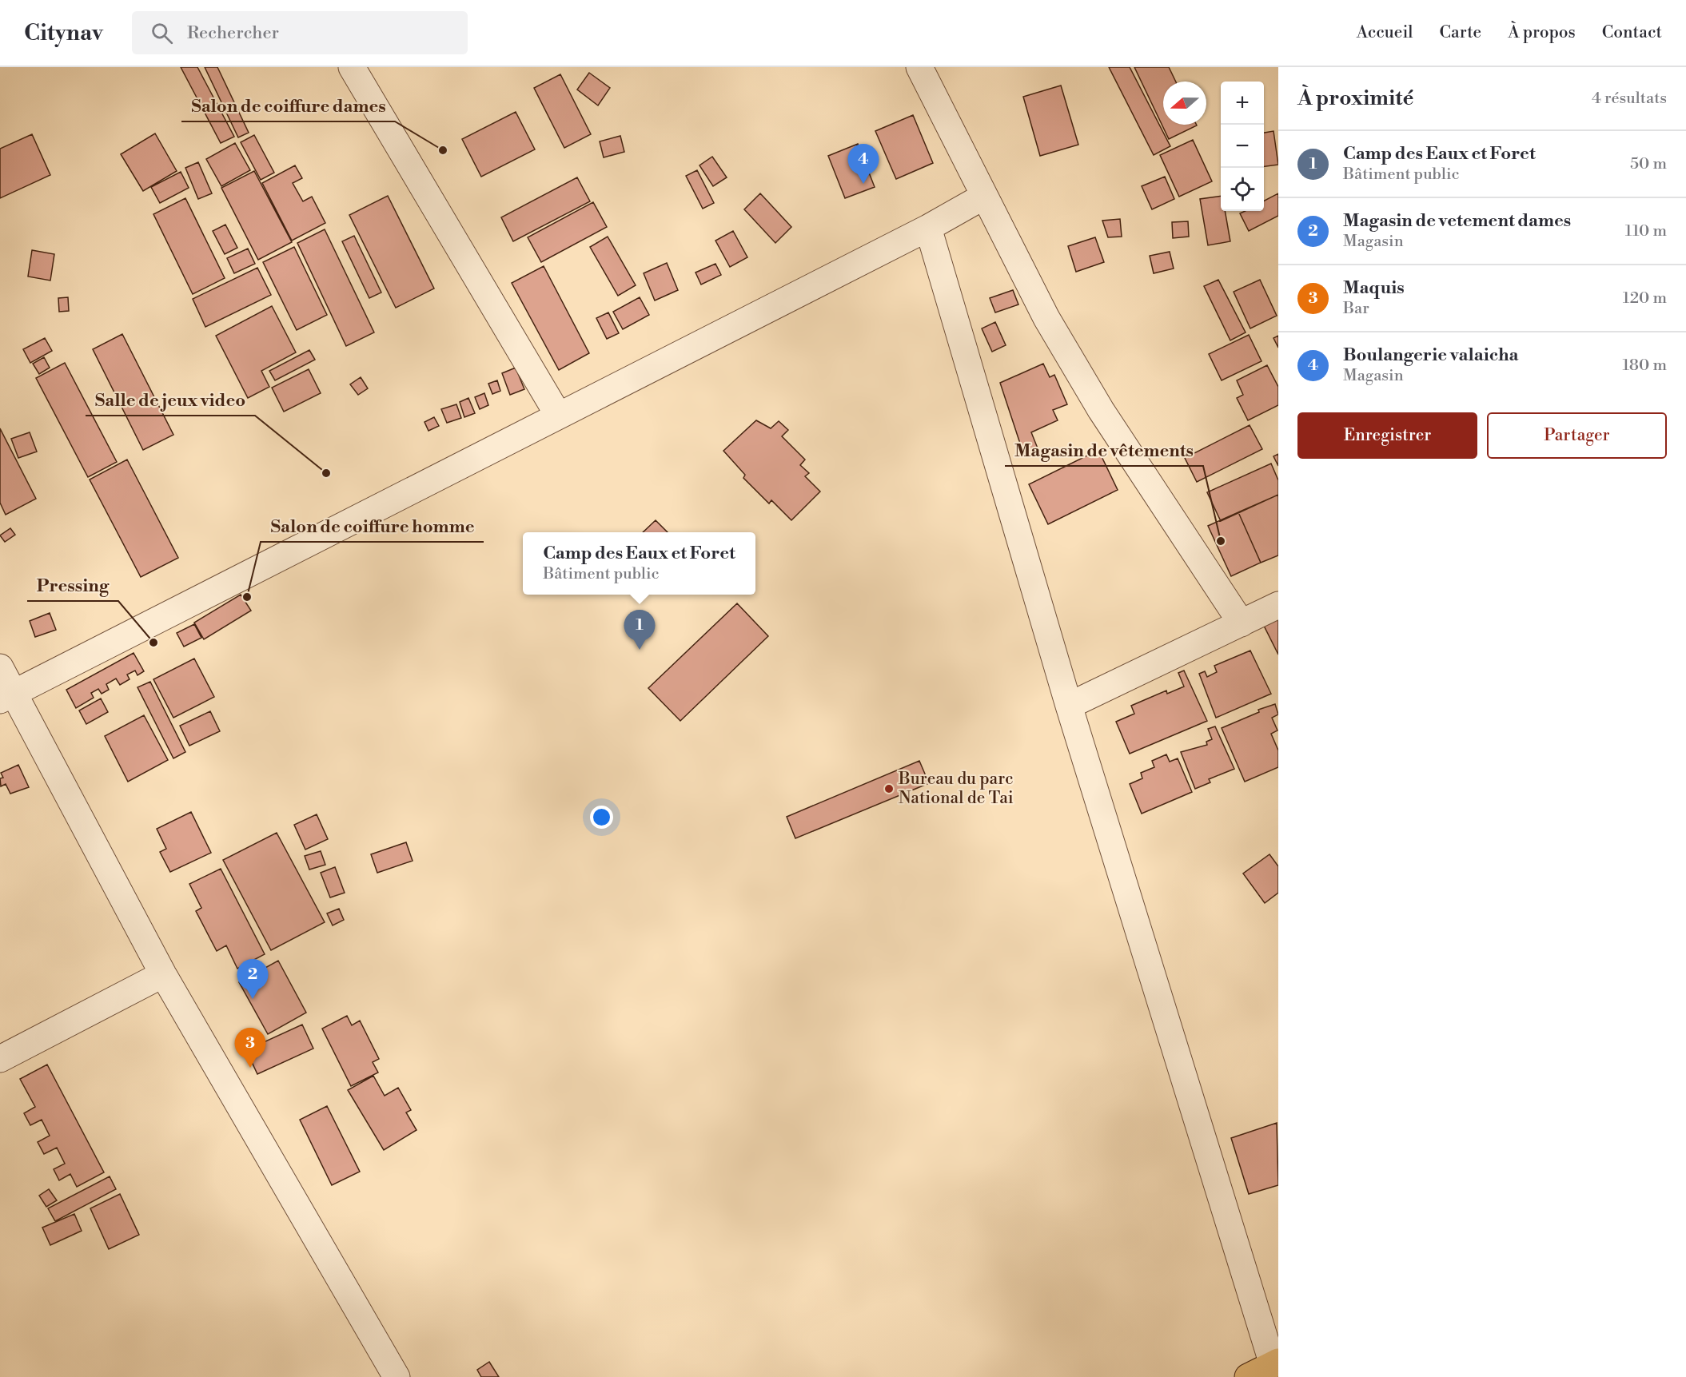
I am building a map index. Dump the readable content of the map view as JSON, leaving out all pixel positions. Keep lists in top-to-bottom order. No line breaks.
{"places":["Salon de coiffure dames","Salle de jeux video","Magasin de vêtements","Salon de coiffure homme","Pressing","Bureau du parc National de Tai"],"north":"left","page":{"header":"Citynav","search":"Rechercher","nav":["Accueil","Carte","À propos","Contact"],"heading":["À proximité","4 résultats"],"map_buttons":["+","−"],"list":[{"mark":"1","name":"Camp des Eaux et Foret","note":"Bâtiment public","value":"50 m"},{"mark":"2","name":"Magasin de vetement dames","note":"Magasin","value":"110 m"},{"mark":"3","name":"Maquis","note":"Bar","value":"120 m"},{"mark":"4","name":"Boulangerie valaicha","note":"Magasin","value":"180 m"}],"pins":["4","1","2","3"],"buttons":["Enregistrer","Partager"],"popup":["Camp des Eaux et Foret","Bâtiment public"]}}
